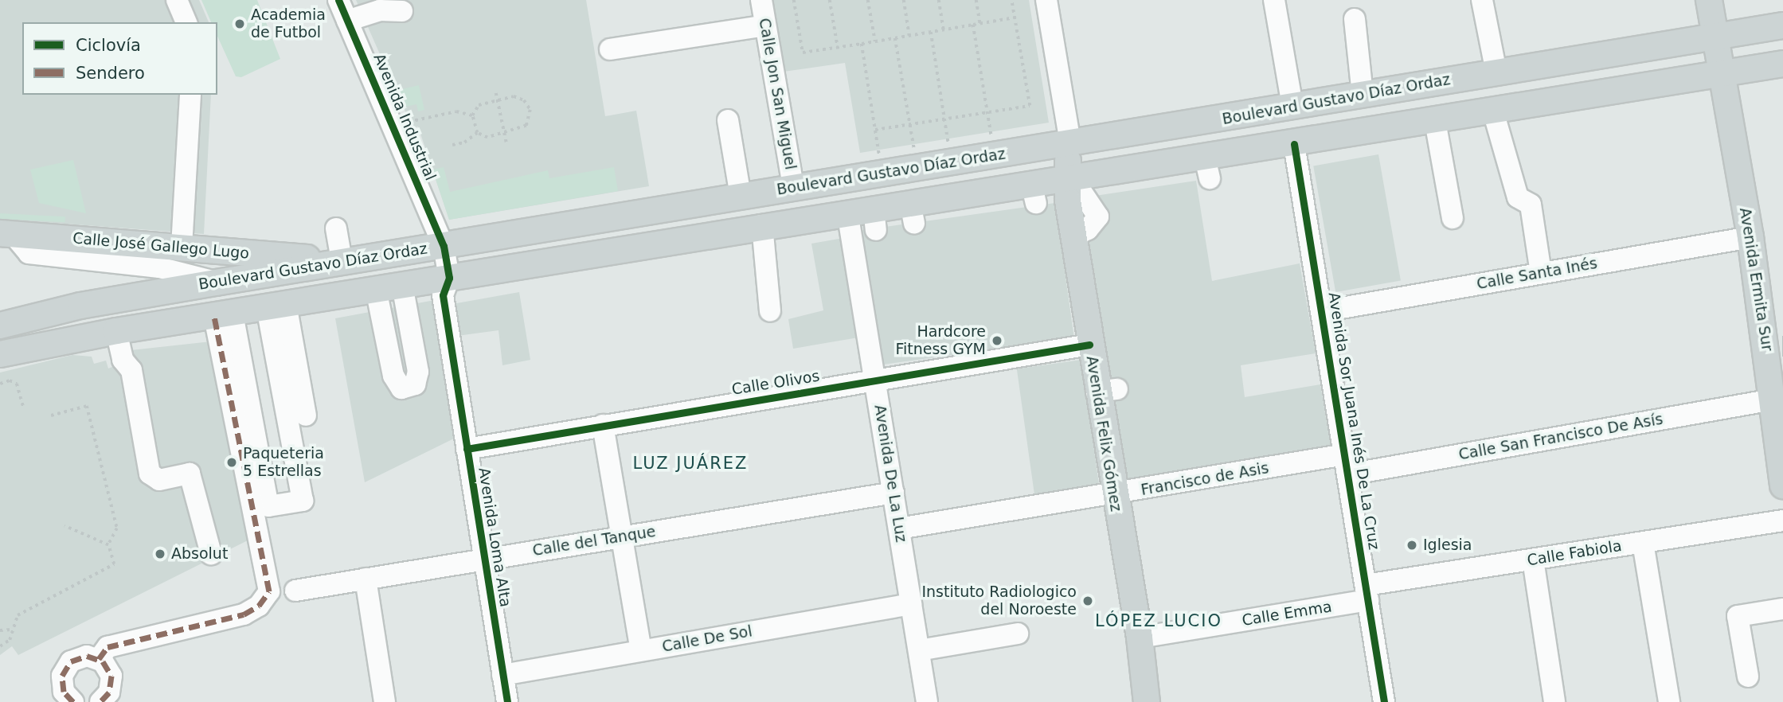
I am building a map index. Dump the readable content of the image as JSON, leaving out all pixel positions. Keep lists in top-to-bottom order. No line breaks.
{"streets":{"main road":["Boulevard Gustavo Díaz Ordaz","Calle José Gallego Lugo","Avenida Ermita Sur","Avenida Felix Gómez"],"street":["Calle Jon San Miguel","Avenida Industrial","Calle Santa Inés","Calle Olivos","Avenida Sor Juana Inés De La Cruz","Calle San Francisco De Asís","Avenida De La Luz","Francisco de Asis","Avenida Loma Alta","Calle del Tanque","Calle Fabiola","Calle Emma","Calle De Sol"]},"crossings":[["Calle Jon San Miguel","Boulevard Gustavo Díaz Ordaz"],["Boulevard Gustavo Díaz Ordaz","Avenida Industrial"],["Boulevard Gustavo Díaz Ordaz","Calle José Gallego Lugo"],["Boulevard Gustavo Díaz Ordaz","Avenida Ermita Sur"],["Boulevard Gustavo Díaz Ordaz","Avenida Sor Juana Inés De La Cruz"],["Boulevard Gustavo Díaz Ordaz","Avenida Felix Gómez"],["Boulevard Gustavo Díaz Ordaz","Avenida De La Luz"],["Boulevard Gustavo Díaz Ordaz","Avenida Loma Alta"],["Avenida Industrial","Avenida Loma Alta"],["Calle Santa Inés","Avenida Ermita Sur"],["Calle Santa Inés","Avenida Sor Juana Inés De La Cruz"],["Avenida Ermita Sur","Calle San Francisco De Asís"],["Calle Olivos","Avenida Felix Gómez"],["Calle Olivos","Avenida De La Luz"],["Calle Olivos","Avenida Loma Alta"],["Avenida Sor Juana Inés De La Cruz","Calle San Francisco De Asís"],["Avenida Sor Juana Inés De La Cruz","Francisco de Asis"],["Avenida Sor Juana Inés De La Cruz","Calle Fabiola"],["Avenida Sor Juana Inés De La Cruz","Calle Emma"],["Avenida Felix Gómez","Francisco de Asis"],["Avenida Felix Gómez","Calle Emma"],["Calle San Francisco De Asís","Francisco de Asis"],["Avenida De La Luz","Francisco de Asis"],["Avenida De La Luz","Calle del Tanque"],["Avenida De La Luz","Calle De Sol"],["Avenida Loma Alta","Calle del Tanque"],["Avenida Loma Alta","Calle De Sol"],["Calle Fabiola","Calle Emma"]],"districts":["LUZ JUÁREZ","LÓPEZ LUCIO"],"places":["Academia de Futbol","Hardcore Fitness GYM","Paqueteria 5 Estrellas","Iglesia","Absolut","Instituto Radiologico del Noroeste"],"legend":["Ciclovía","Sendero"]}
